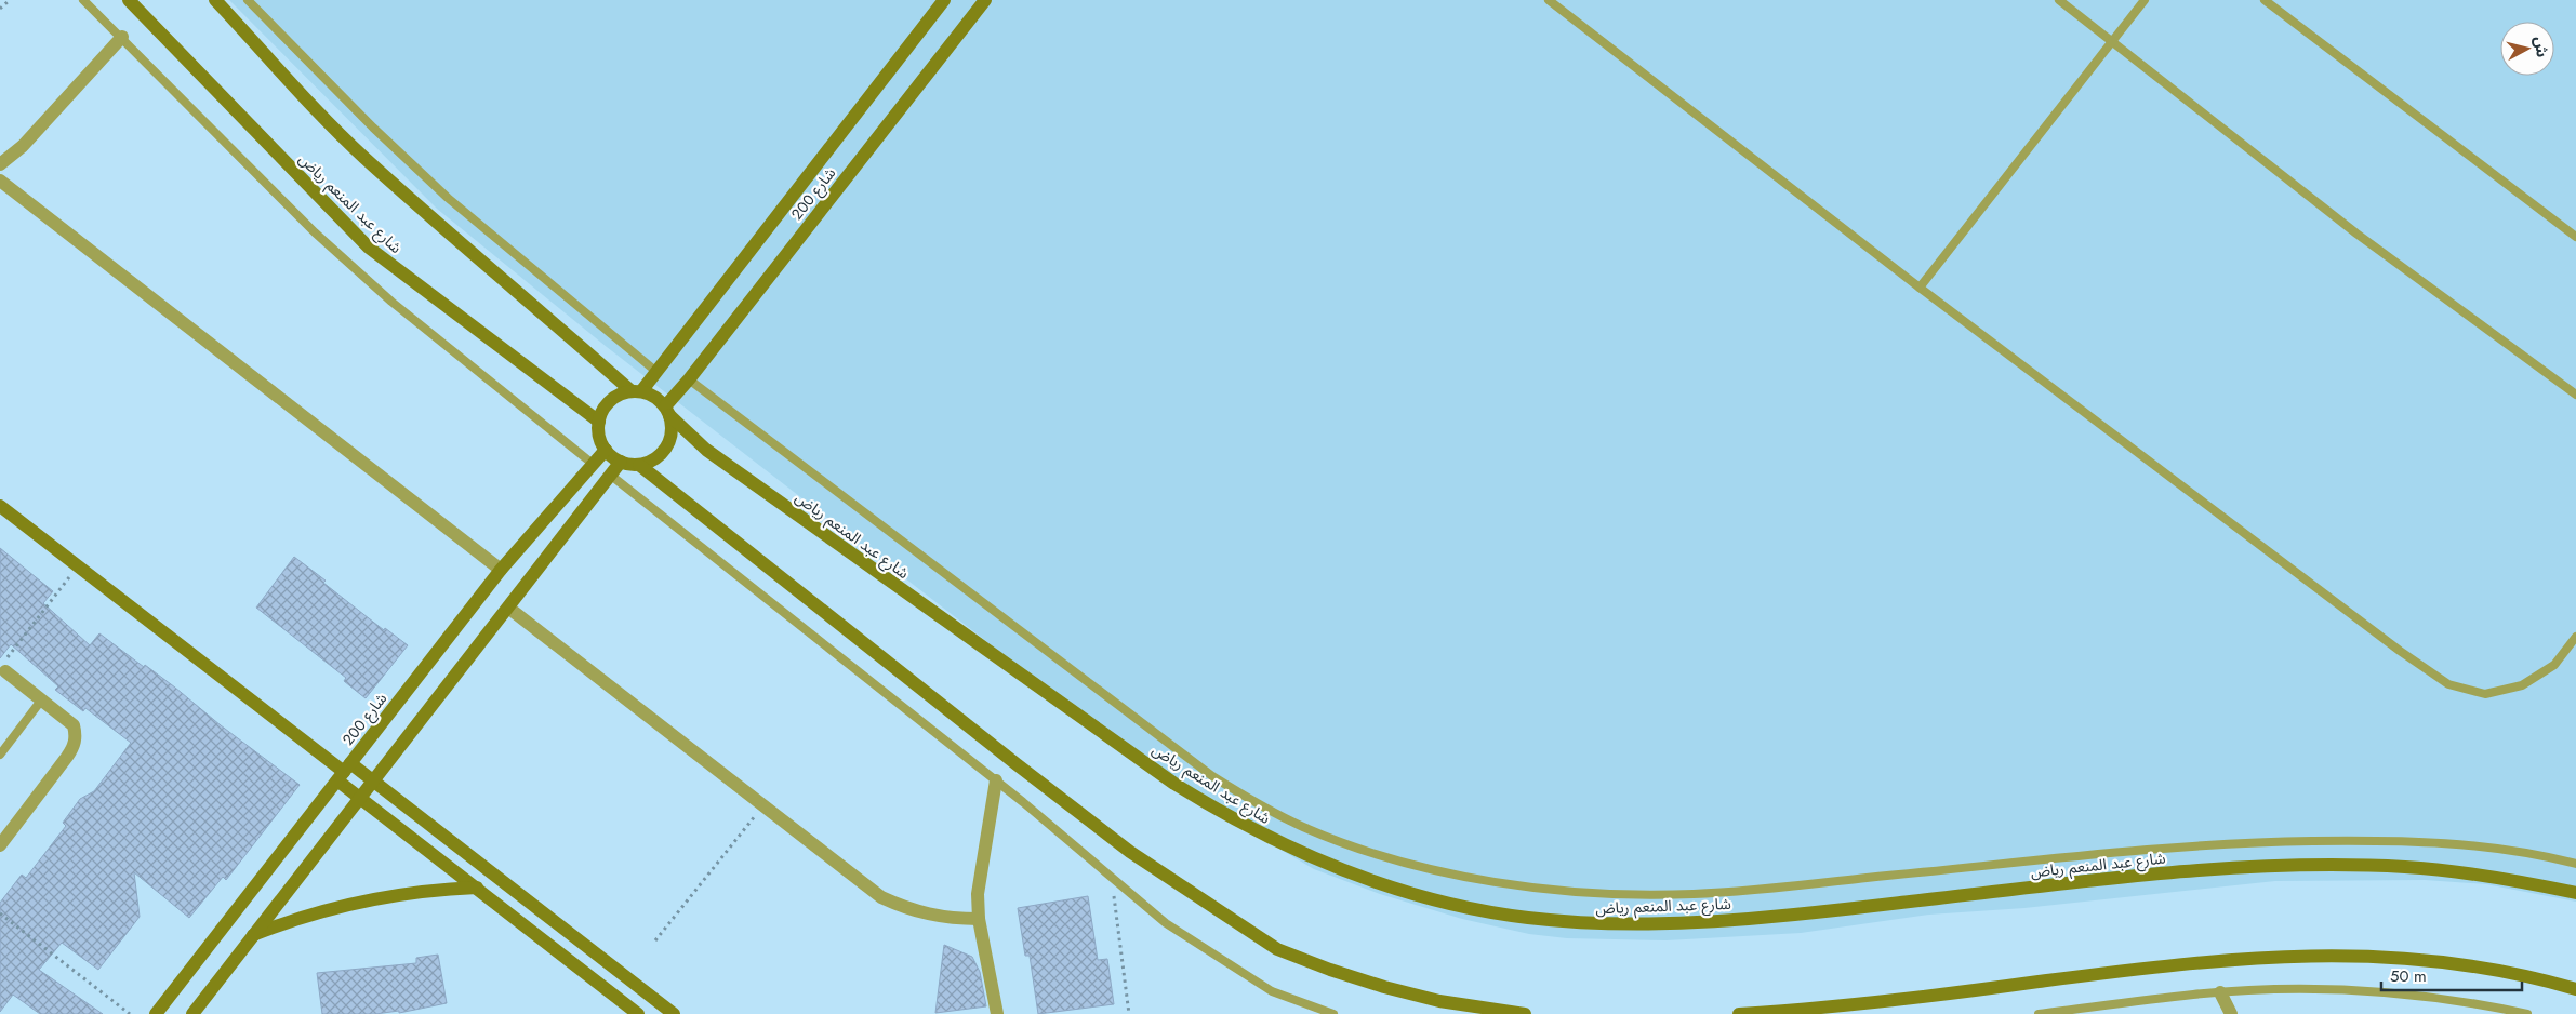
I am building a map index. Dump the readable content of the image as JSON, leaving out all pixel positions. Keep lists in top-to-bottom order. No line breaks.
{"streets":{"street":["شارع 200","شارع عبد المنعم رياض"]},"crossings":[["شارع 200","شارع عبد المنعم رياض"]],"scale_bar":"50 m","north":"right"}
